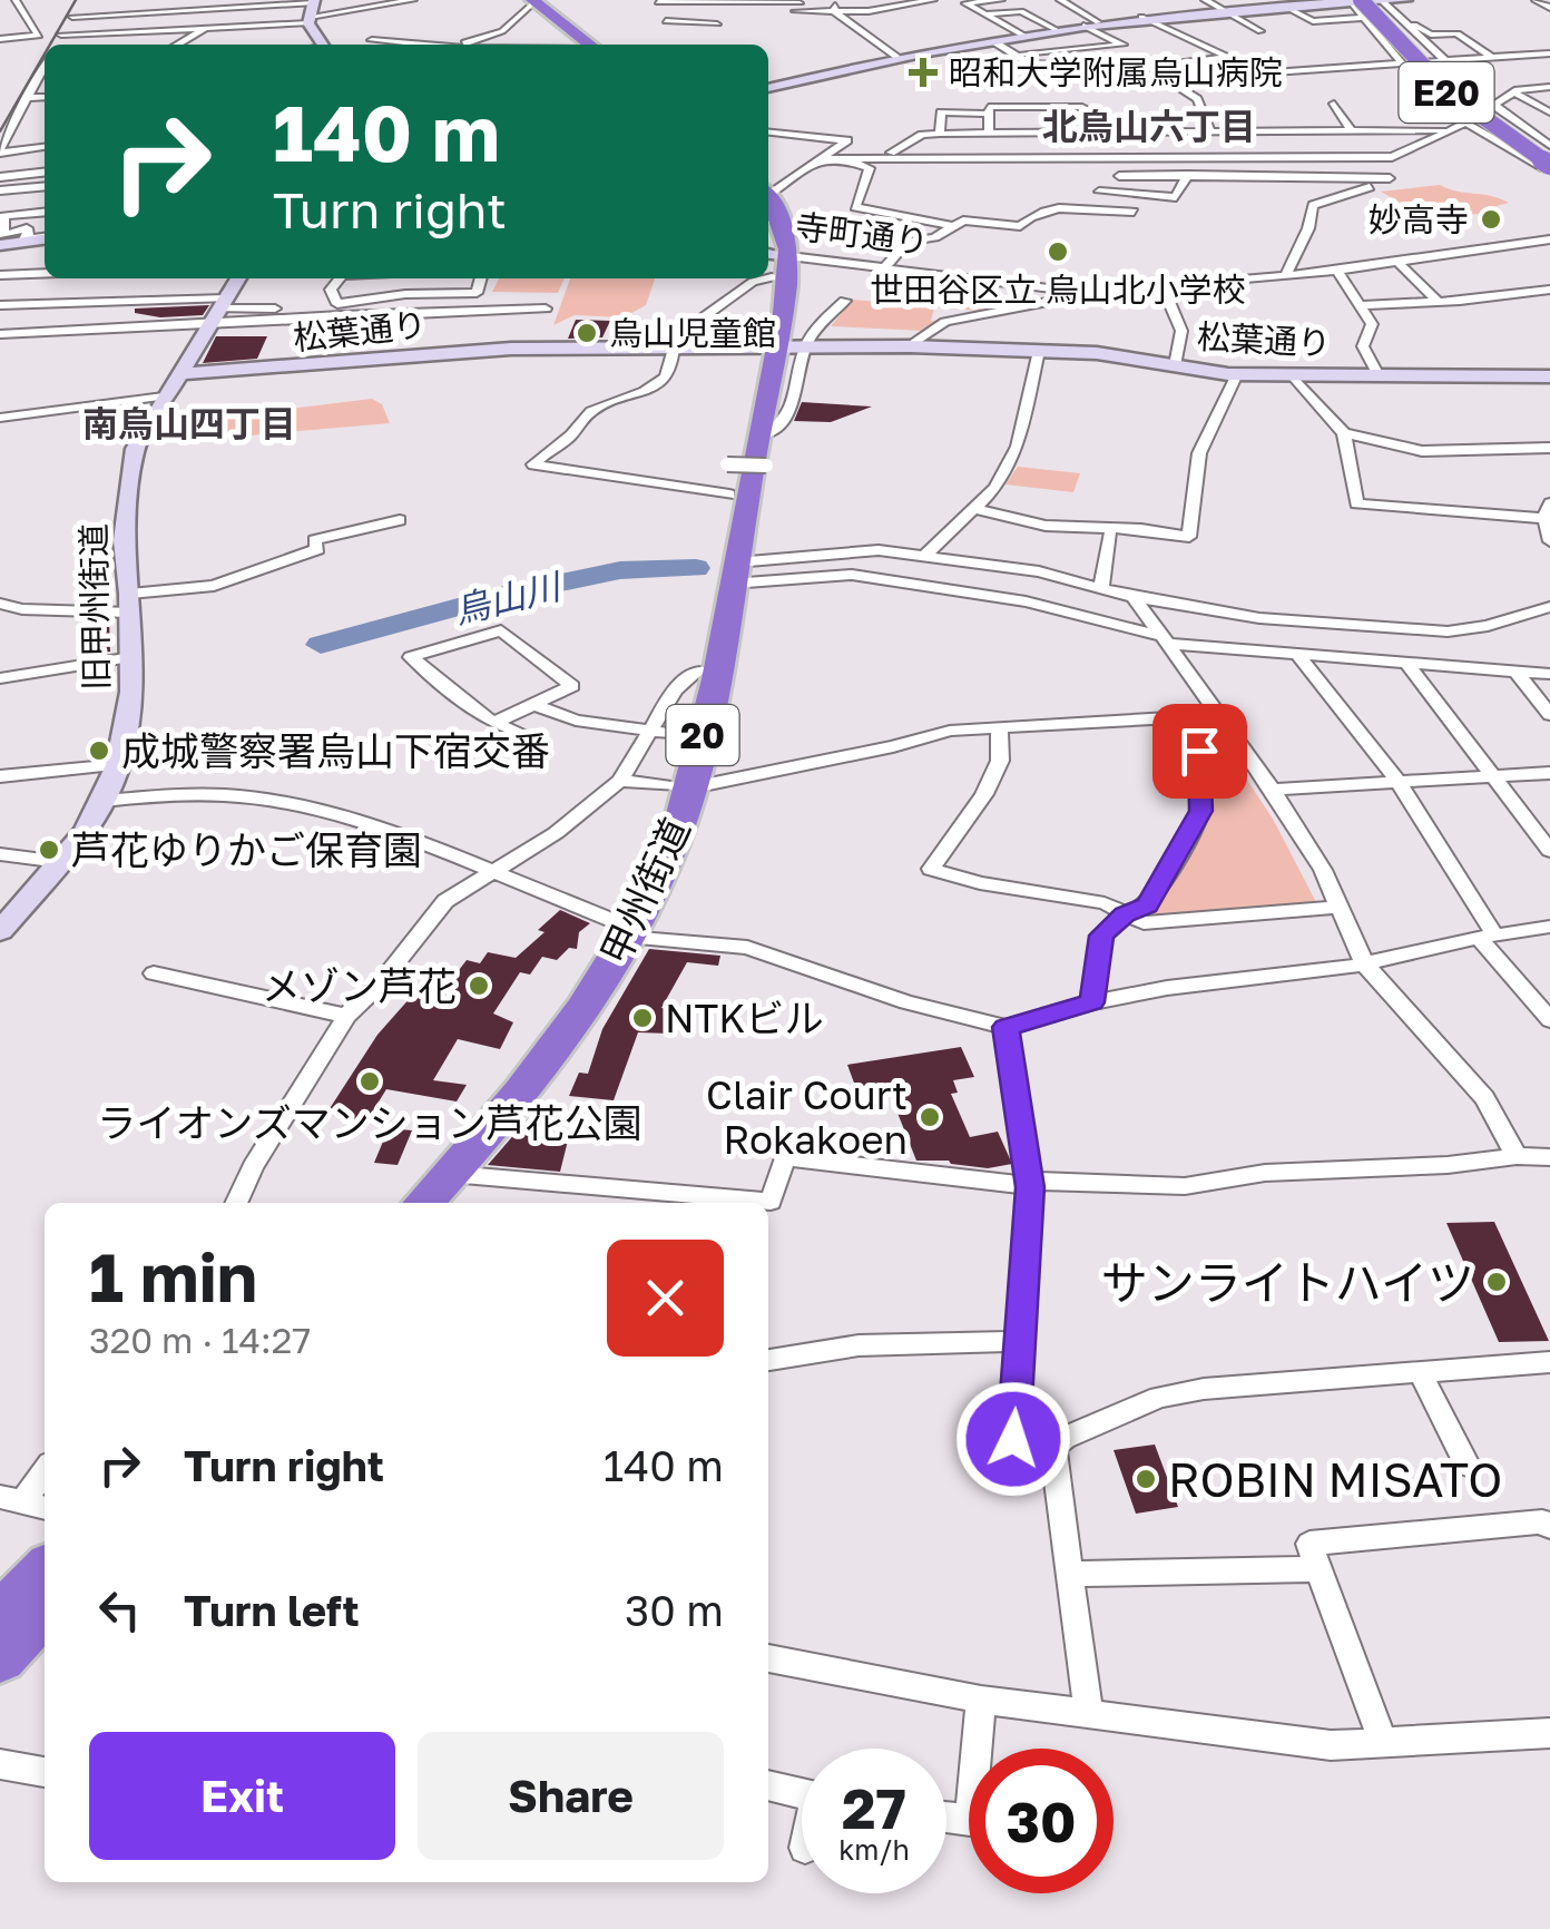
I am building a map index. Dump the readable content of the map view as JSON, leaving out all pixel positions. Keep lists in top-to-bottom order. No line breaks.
{"streets":{"highway":["E20","20","甲州街道"],"street":["寺町通り","松葉通り","旧甲州街道"]},"crossings":[["寺町通り","甲州街道"],["松葉通り","旧甲州街道"],["松葉通り","甲州街道"]],"districts":["北烏山六丁目","南烏山四丁目"],"water":["烏山川"],"places":{"health":["昭和大学附属烏山病院"],"other":["妙高寺","世田谷区立 烏山北小学校","烏山児童館","成城警察署烏山下宿交番","芦花ゆりかご保育園","メゾン芦花","NTKビル","ライオンズマンション芦花公園","Clair Court Rokakoen","サンライトハイツ","ROBIN MISATO"]},"page":{"turn":["140 m","Turn right"],"heading":["1 min","320 m · 14:27"],"list":[{"name":"Turn right","value":"140 m"},{"name":"Turn left","value":"30 m"}],"buttons":["Exit","Share"],"speed":"27 km/h","limit":"30"}}
